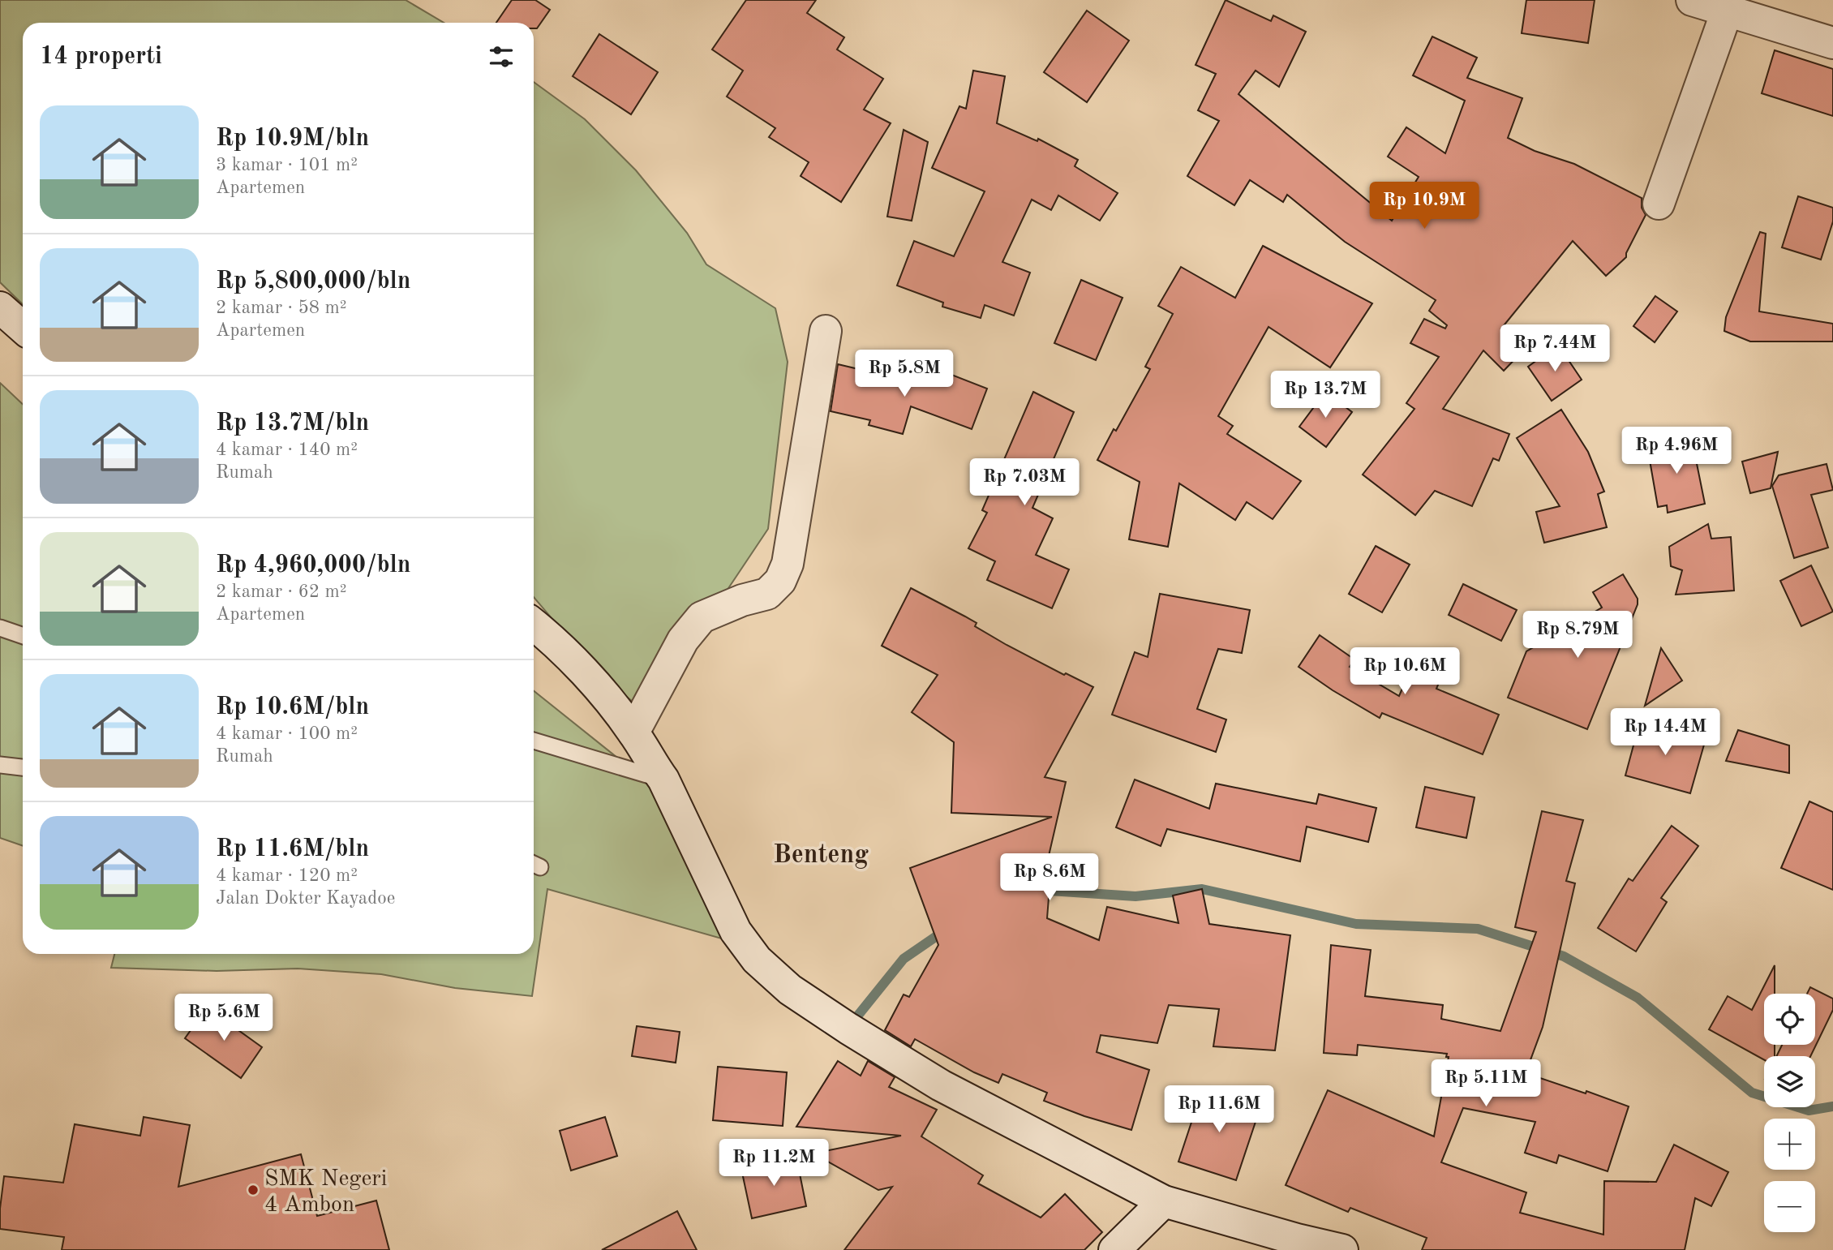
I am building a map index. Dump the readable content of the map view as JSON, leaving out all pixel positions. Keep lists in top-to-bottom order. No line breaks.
{"districts":["Benteng"],"places":["SMK Negeri 4 Ambon"],"page":{"heading":"14 properti","list":[{"name":"Rp 10.9M/bln","note":"3 kamar · 101 m² · Apartemen"},{"name":"Rp 5,800,000/bln","note":"2 kamar · 58 m² · Apartemen"},{"name":"Rp 13.7M/bln","note":"4 kamar · 140 m² · Rumah"},{"name":"Rp 4,960,000/bln","note":"2 kamar · 62 m² · Apartemen"},{"name":"Rp 10.6M/bln","note":"4 kamar · 100 m² · Rumah"},{"name":"Rp 11.6M/bln","note":"4 kamar · 120 m² · Jalan Dokter Kayadoe"}],"price":["Rp 10.9M","Rp 7.44M","Rp 5.8M","Rp 13.7M","Rp 4.96M","Rp 7.03M","Rp 8.79M","Rp 10.6M","Rp 14.4M","Rp 8.6M","Rp 5.6M","Rp 5.11M","Rp 11.6M","Rp 11.2M"],"map_buttons":["+","−"]}}
